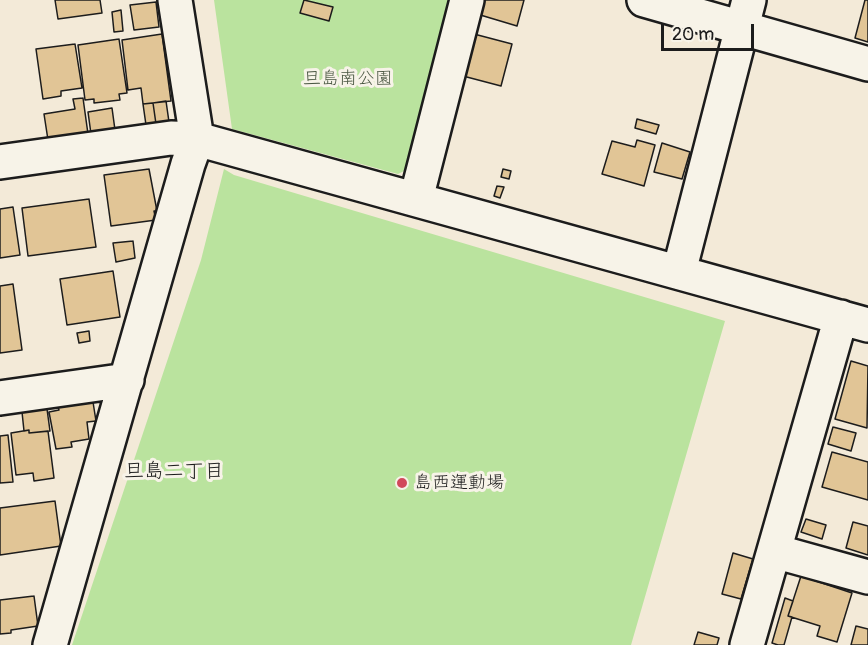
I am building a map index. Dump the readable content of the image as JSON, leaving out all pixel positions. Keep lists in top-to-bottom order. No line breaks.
{"districts":["旦島二丁目"],"parks":["旦島南公園"],"places":["島西運動場"],"scale_bar":"20 m"}
